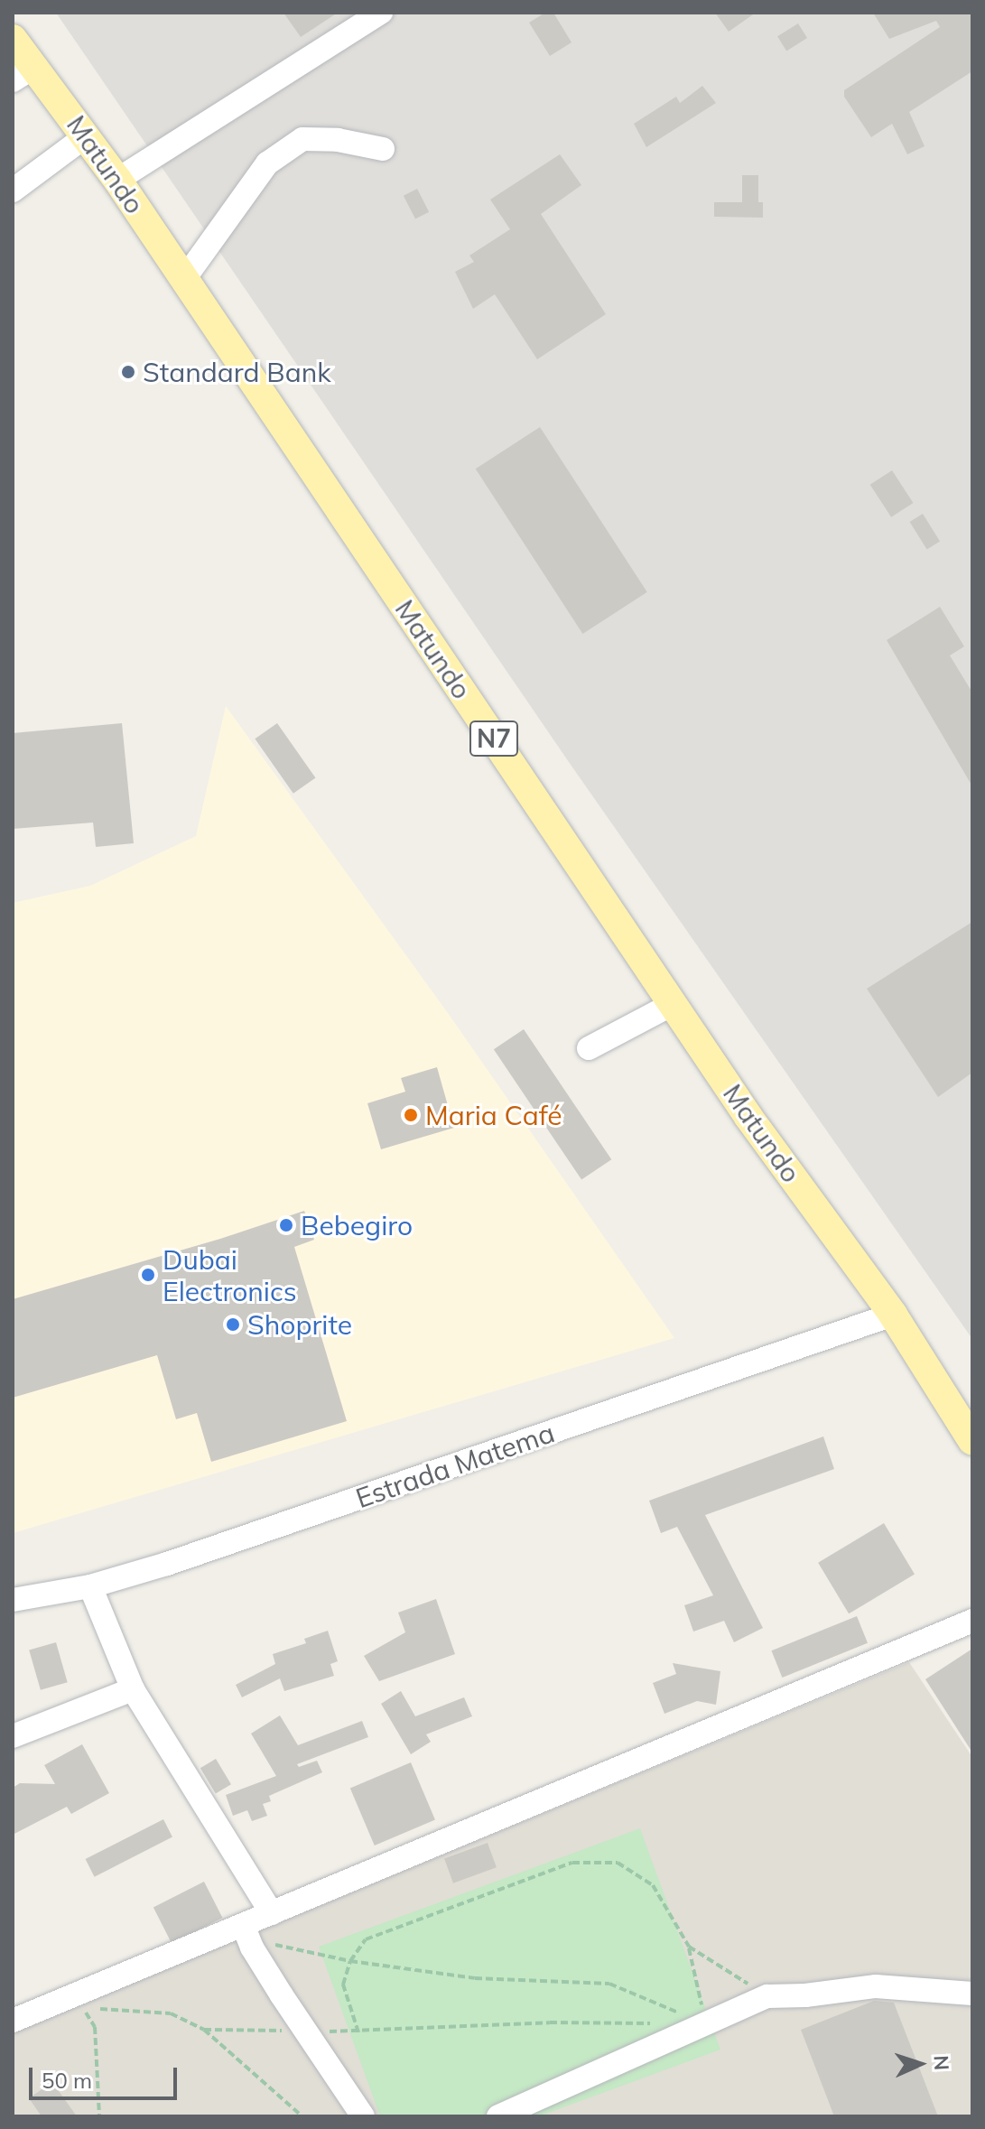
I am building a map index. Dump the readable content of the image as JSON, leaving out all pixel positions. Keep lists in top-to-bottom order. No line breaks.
{"streets":{"main road":["Matundo","N7"],"street":["Estrada Matema"]},"crossings":[["Matundo","Estrada Matema"]],"places":["Standard Bank","Maria Café","Bebegiro","Dubai Electronics","Shoprite"],"scale_bar":"50 m","north":"right"}
